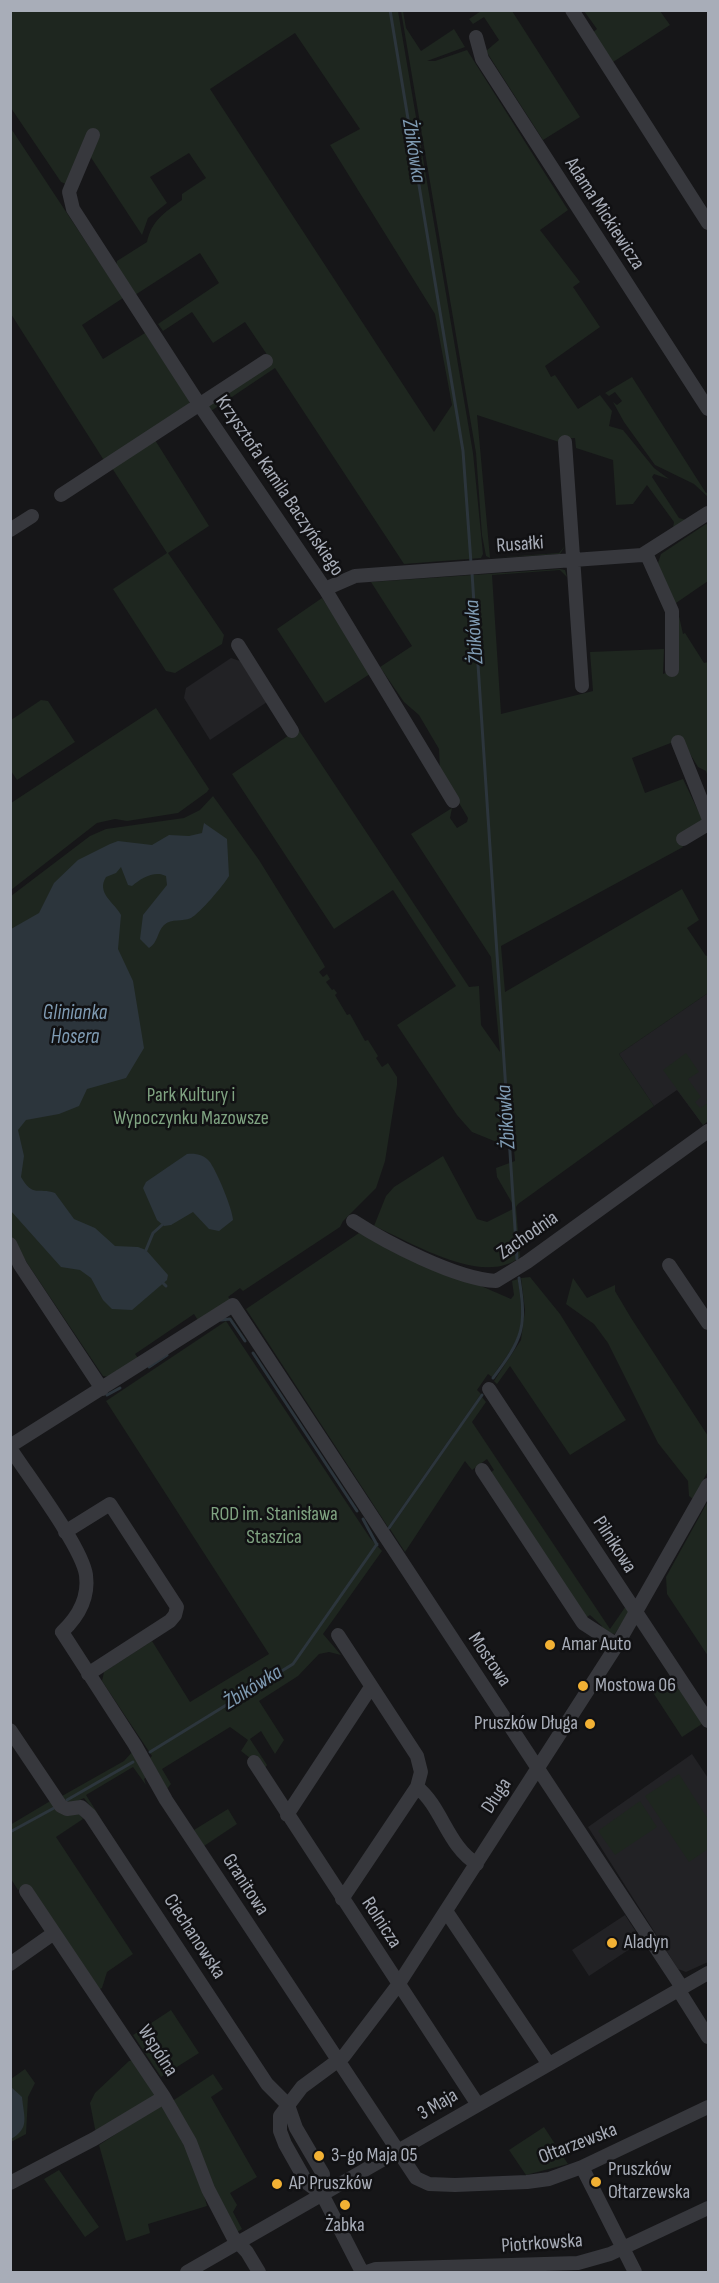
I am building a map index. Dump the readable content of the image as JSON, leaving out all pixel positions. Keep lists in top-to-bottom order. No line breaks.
{"streets":{"street":["Adama Mickiewicza","Krzysztofa Kamila Baczyńskiego","Rusałki","Zachodnia","Pilnikowa","Mostowa","Długa","Granitowa","Rolnicza","Ciechanowska","Wspólna","3 Maja","Ołtarzewska","Piotrkowska"]},"crossings":[["Krzysztofa Kamila Baczyńskiego","Rusałki"],["Pilnikowa","Długa"],["Mostowa","Długa"],["Mostowa","3 Maja"],["Długa","Granitowa"],["Długa","Rolnicza"],["Długa","Ciechanowska"],["Granitowa","3 Maja"],["Granitowa","Ołtarzewska"],["Rolnicza","3 Maja"],["Ciechanowska","3 Maja"],["Wspólna","3 Maja"],["3 Maja","Ołtarzewska"]],"water":["Żbikówka","Glinianka Hosera"],"parks":["Park Kultury i Wypoczynku Mazowsze","ROD im. Stanisława Staszica"],"places":["Amar Auto","Mostowa 06","Pruszków Długa","Aladyn","3-go Maja 05","Pruszków Ołtarzewska","AP Pruszków","Żabka"]}
